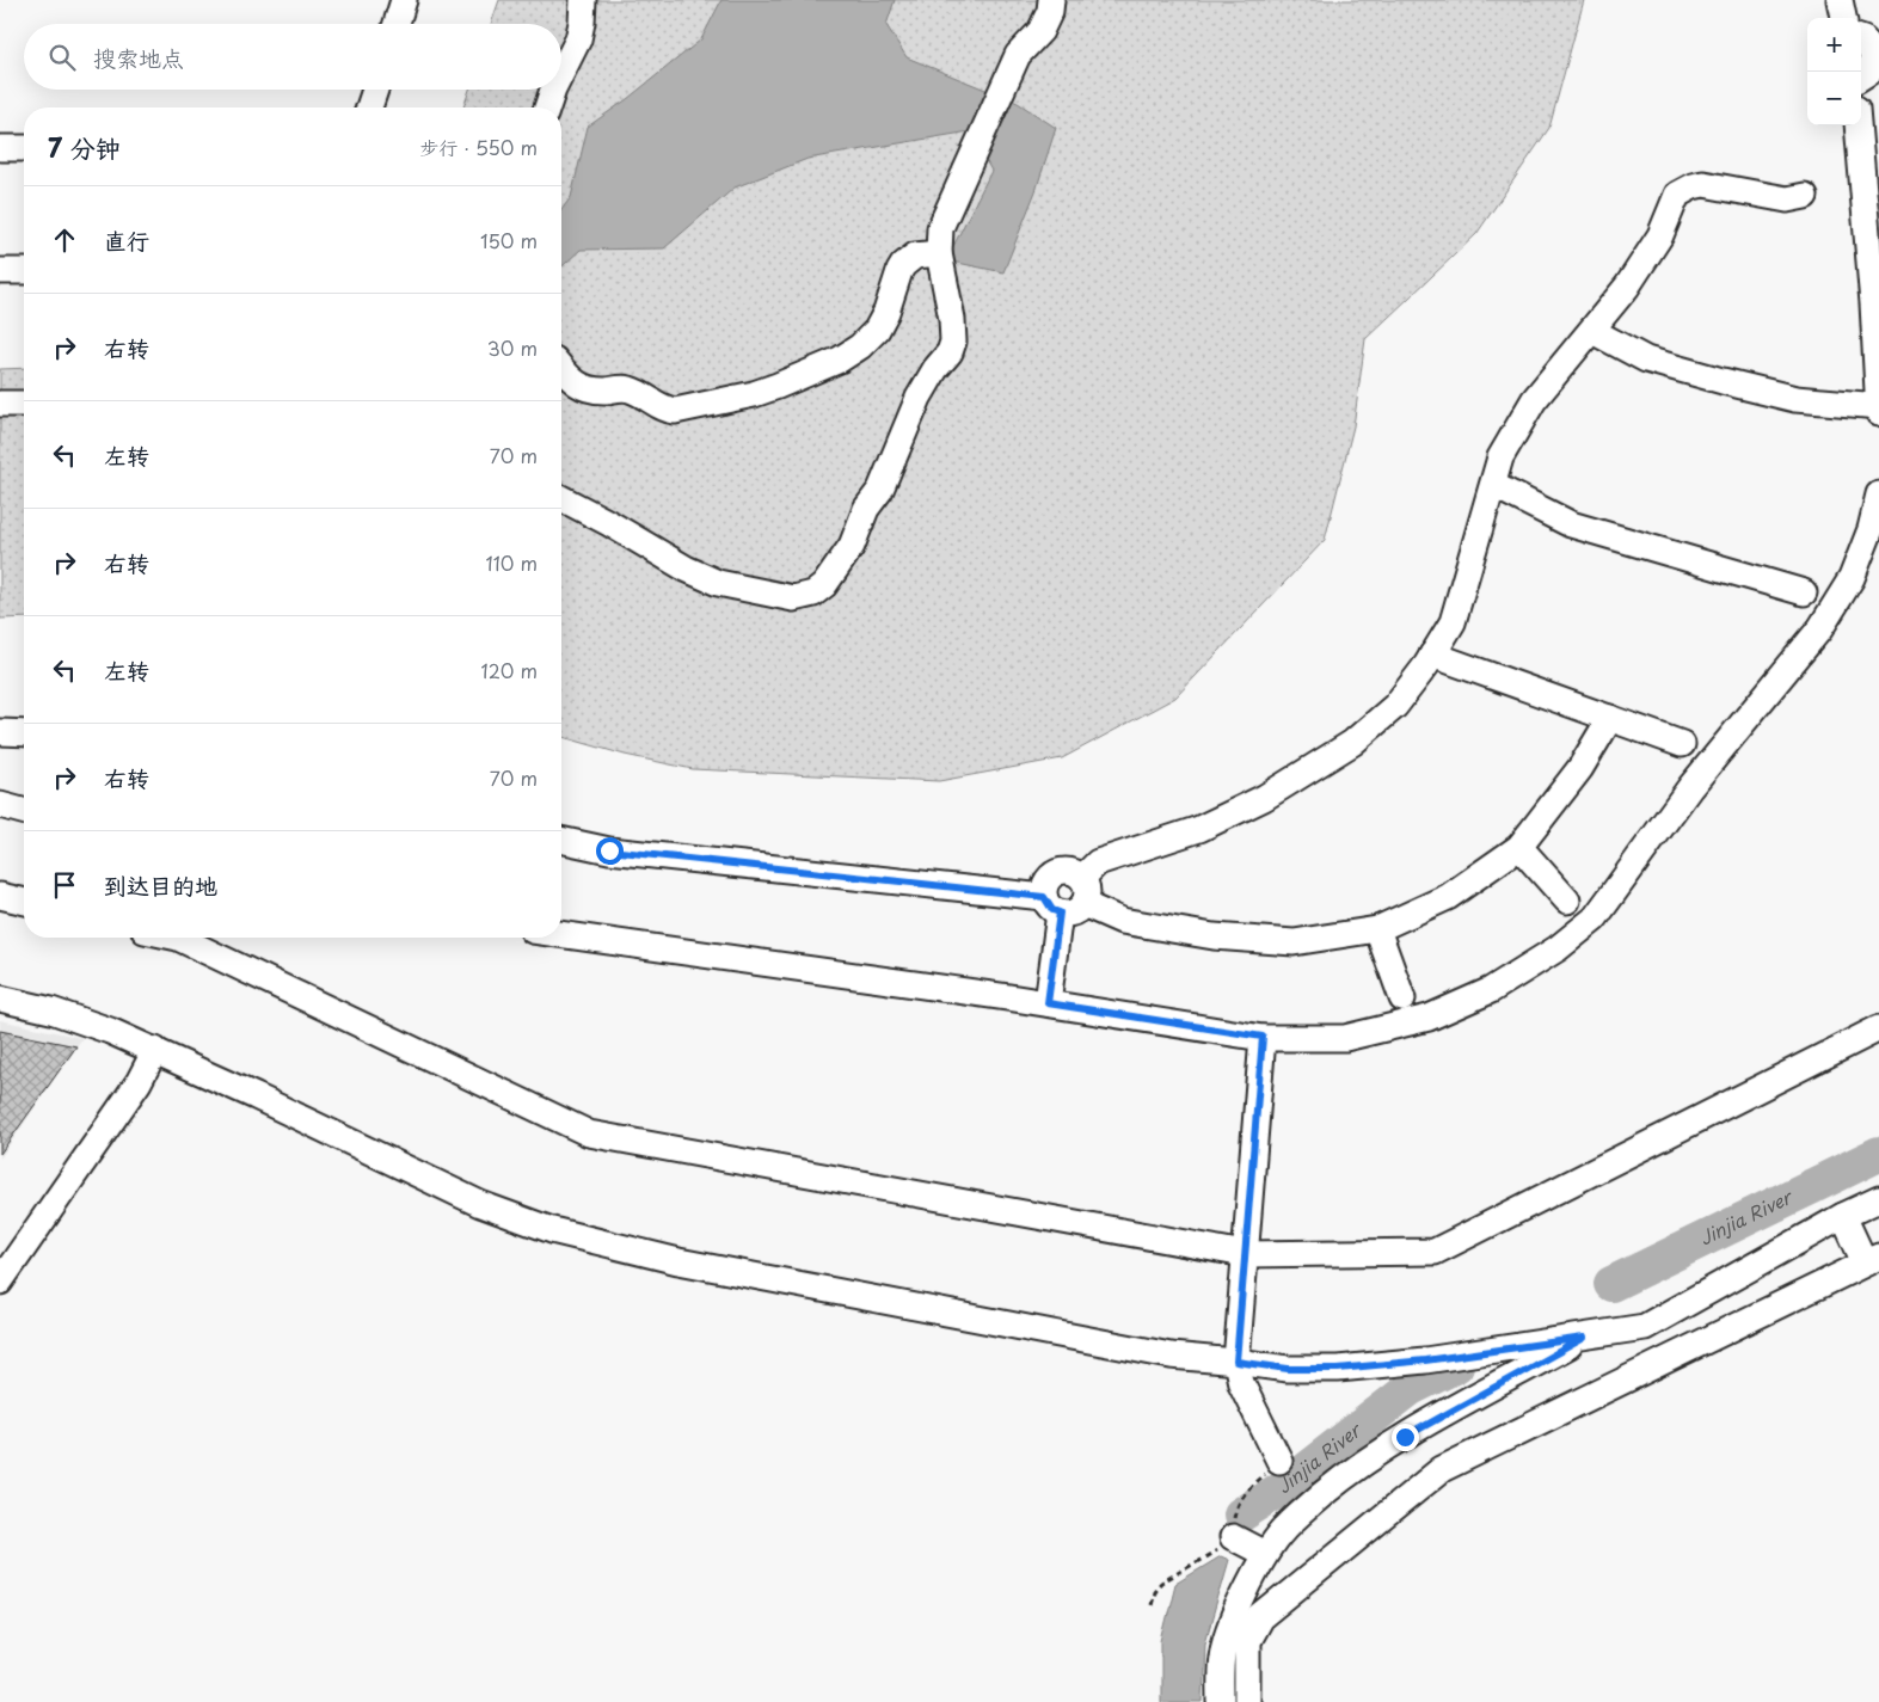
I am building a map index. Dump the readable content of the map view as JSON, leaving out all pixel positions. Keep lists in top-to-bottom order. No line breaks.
{"water":["Jinjia River"],"page":{"map_buttons":["+","−"],"search":"搜索地点","heading":["7 分钟","步行 · 550 m"],"list":[["直行","150 m"],["右转","30 m"],["左转","70 m"],["右转","110 m"],["左转","120 m"],["右转","70 m"],"到达目的地"]}}
